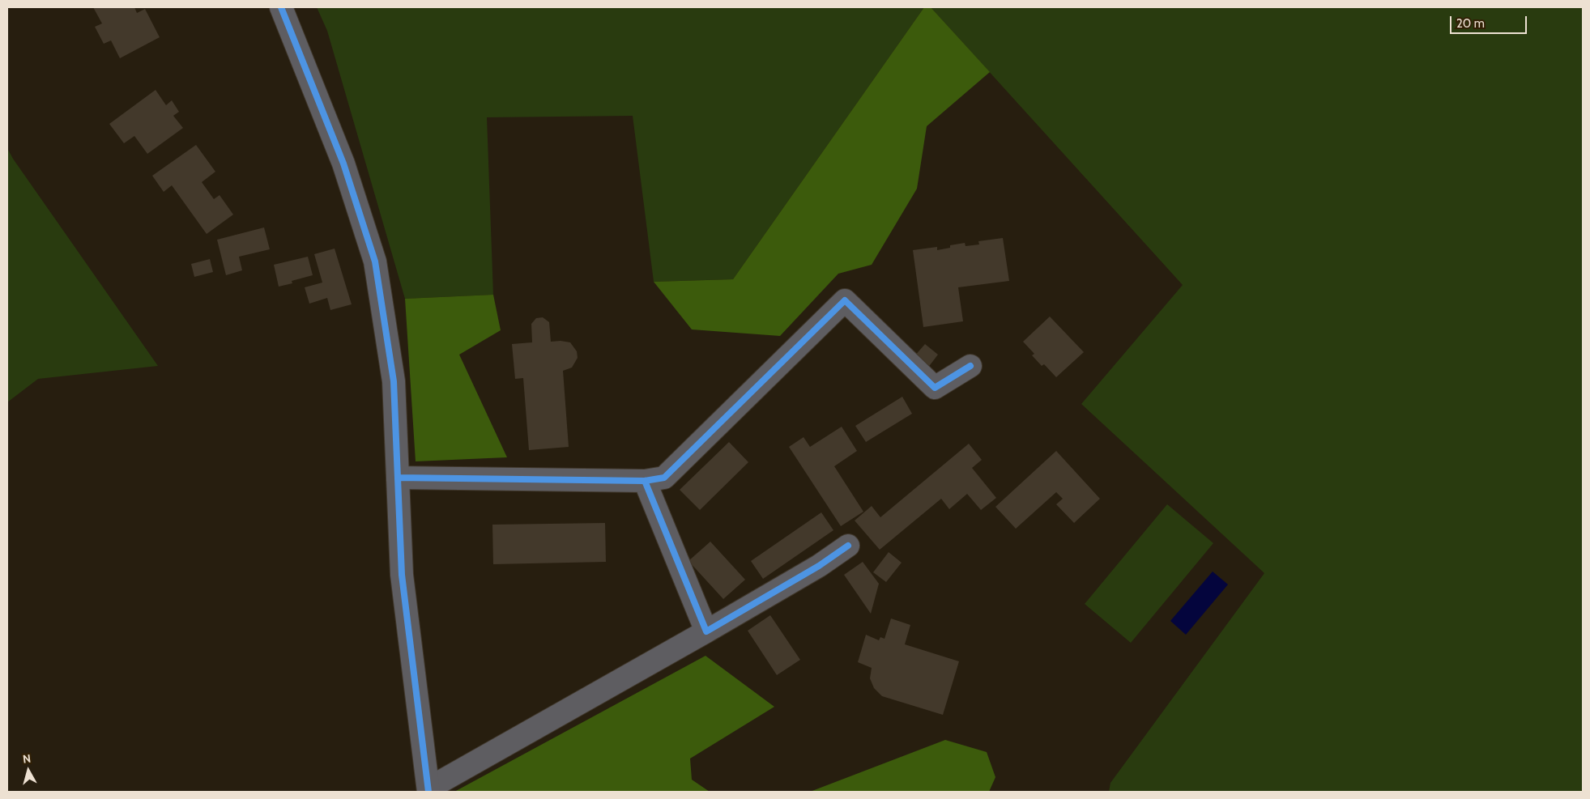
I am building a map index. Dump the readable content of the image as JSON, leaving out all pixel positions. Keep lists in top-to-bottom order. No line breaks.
{"scale_bar":"20 m","north":"top"}
